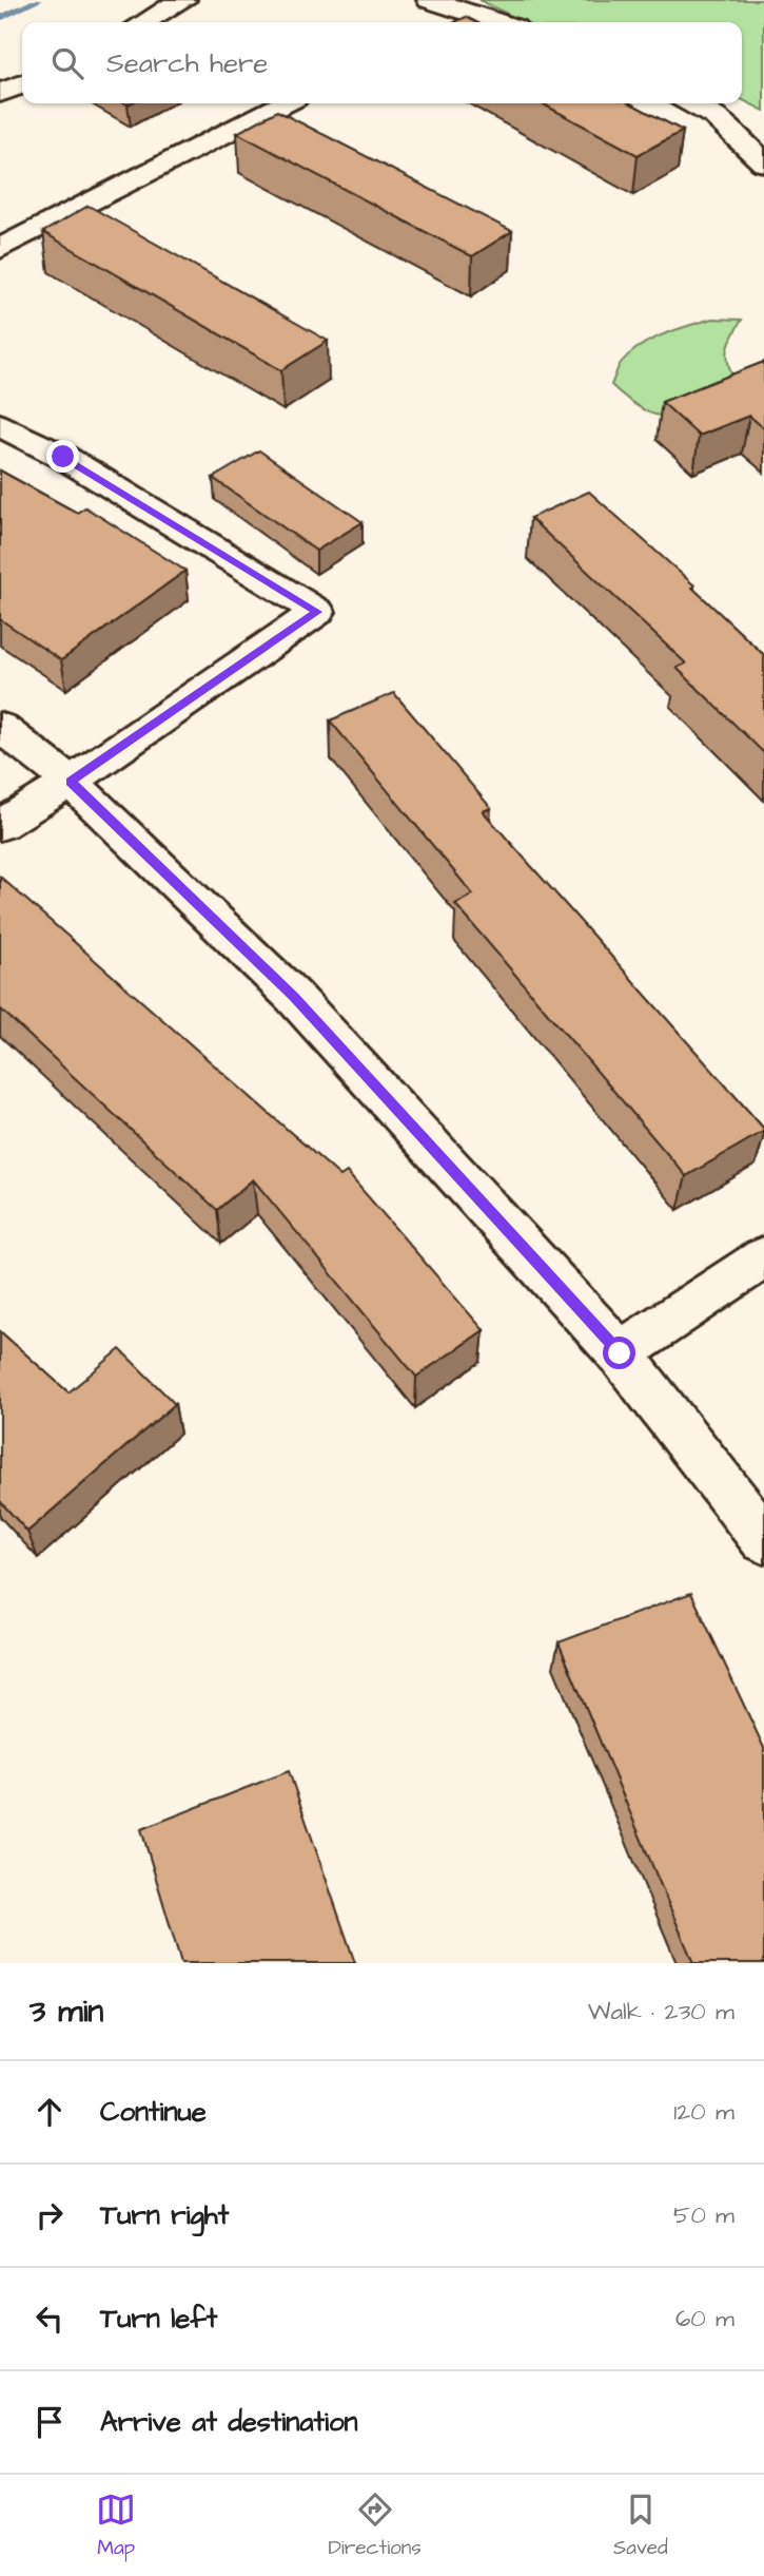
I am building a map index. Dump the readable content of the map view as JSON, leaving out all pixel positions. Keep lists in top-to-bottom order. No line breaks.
{"page":{"search":"Search here","heading":["3 min","Walk · 230 m"],"list":[["Continue","120 m"],["Turn right","50 m"],["Turn left","60 m"],"Arrive at destination"],"nav":["Map","Directions","Saved"]}}
